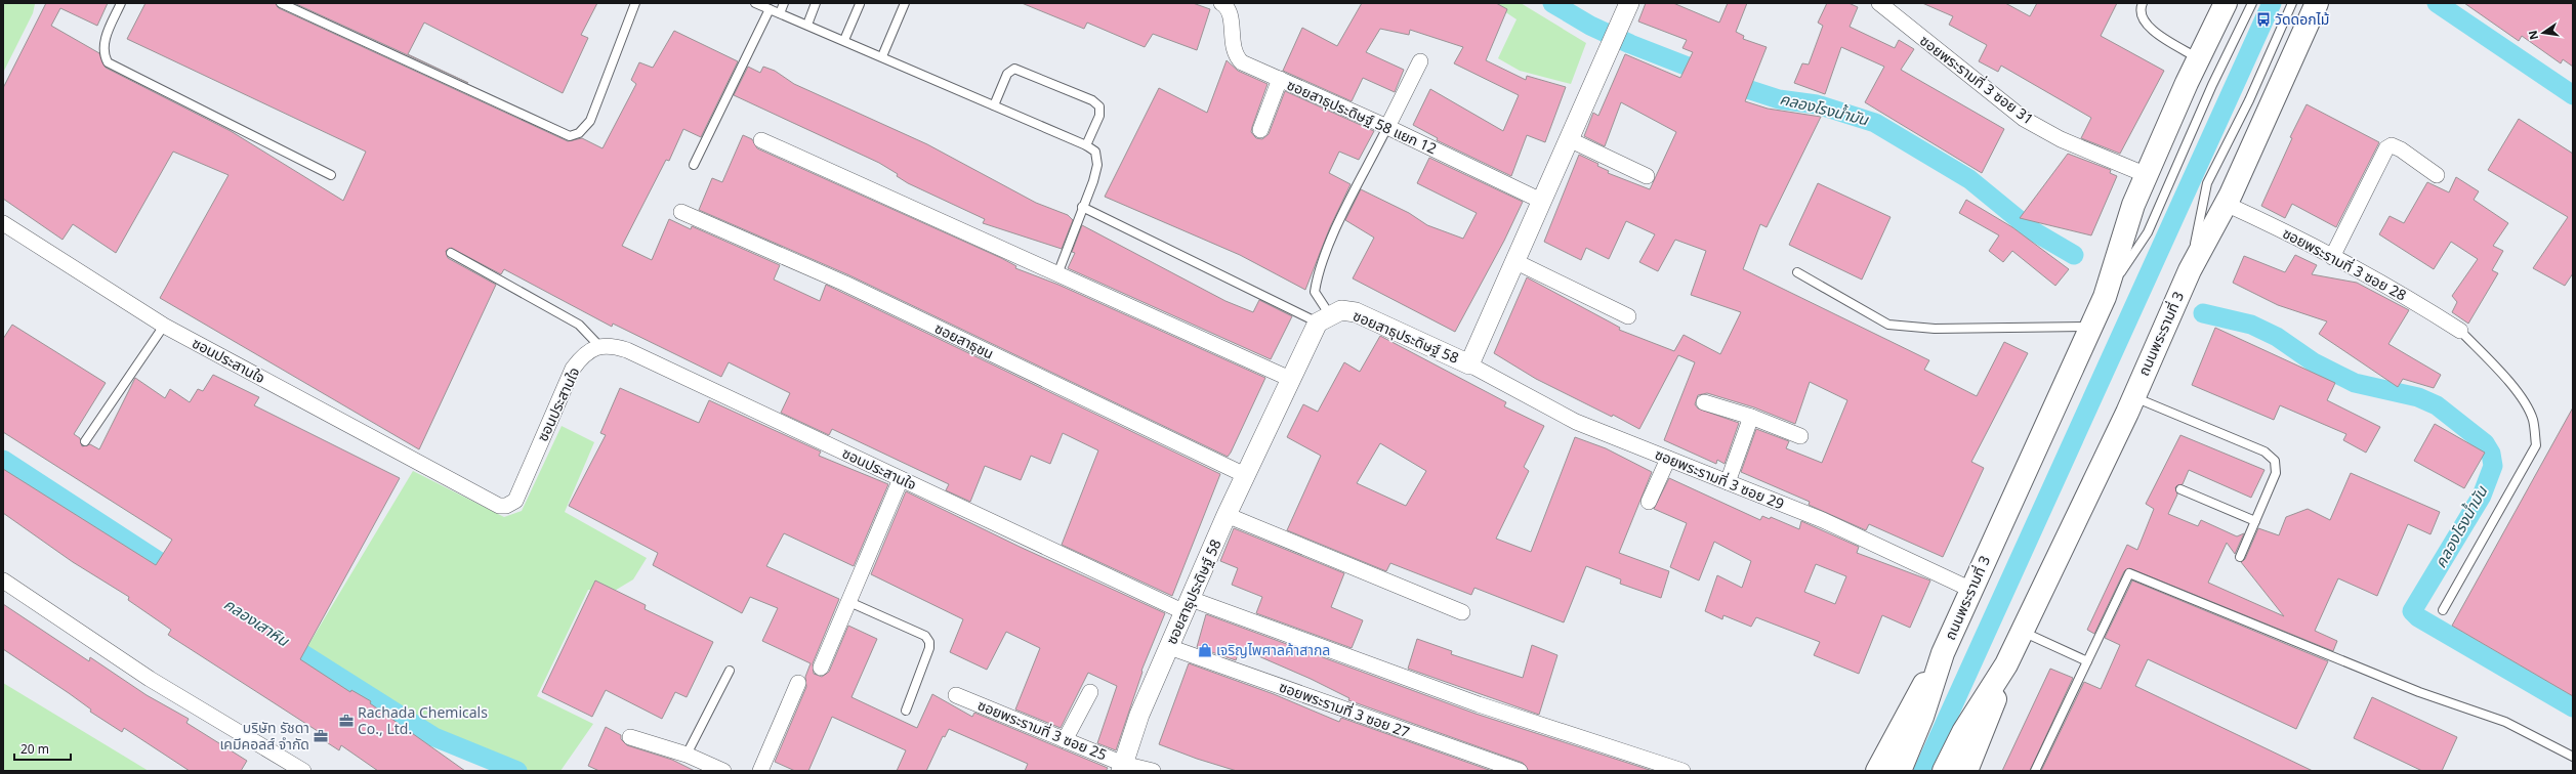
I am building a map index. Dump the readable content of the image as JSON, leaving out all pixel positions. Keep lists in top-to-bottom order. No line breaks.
{"streets":{"main road":["ถนนพระรามที่ 3"],"street":["ซอยพระรามที่ 3 ซอย 31","ซอยสาธุประดิษฐ์ 58 แยก 12","ซอยพระรามที่ 3 ซอย 28","ซอยสาธุประดิษฐ์ 58","ซอยสาธุชน","ซอนประสานใจ","ซอยพระรามที่ 3 ซอย 29","ซอยพระรามที่ 3 ซอย 27","ซอยพระรามที่ 3 ซอย 25"]},"crossings":[["ซอยพระรามที่ 3 ซอย 31","ถนนพระรามที่ 3"],["ซอยสาธุประดิษฐ์ 58 แยก 12","ซอยสาธุประดิษฐ์ 58"],["ซอยพระรามที่ 3 ซอย 28","ถนนพระรามที่ 3"],["ถนนพระรามที่ 3","ซอยพระรามที่ 3 ซอย 29"],["ซอยสาธุประดิษฐ์ 58","ซอยสาธุชน"],["ซอยสาธุประดิษฐ์ 58","ซอนประสานใจ"],["ซอยสาธุประดิษฐ์ 58","ซอยพระรามที่ 3 ซอย 29"],["ซอยสาธุประดิษฐ์ 58","ซอยพระรามที่ 3 ซอย 27"],["ซอยสาธุประดิษฐ์ 58","ซอยพระรามที่ 3 ซอย 25"]],"water":["คลองโรงน้ำมัน","คลองเสาหิน"],"places":{"bus stop":["วัดดอกไม้"],"shop":["เจริญไพศาลค้าสากล"],"office":["Rachada Chemicals Co., Ltd.","บริษัท รัชดา เคมีคอลส์ จำกัด"]},"scale_bar":"20 m","north":"left"}
